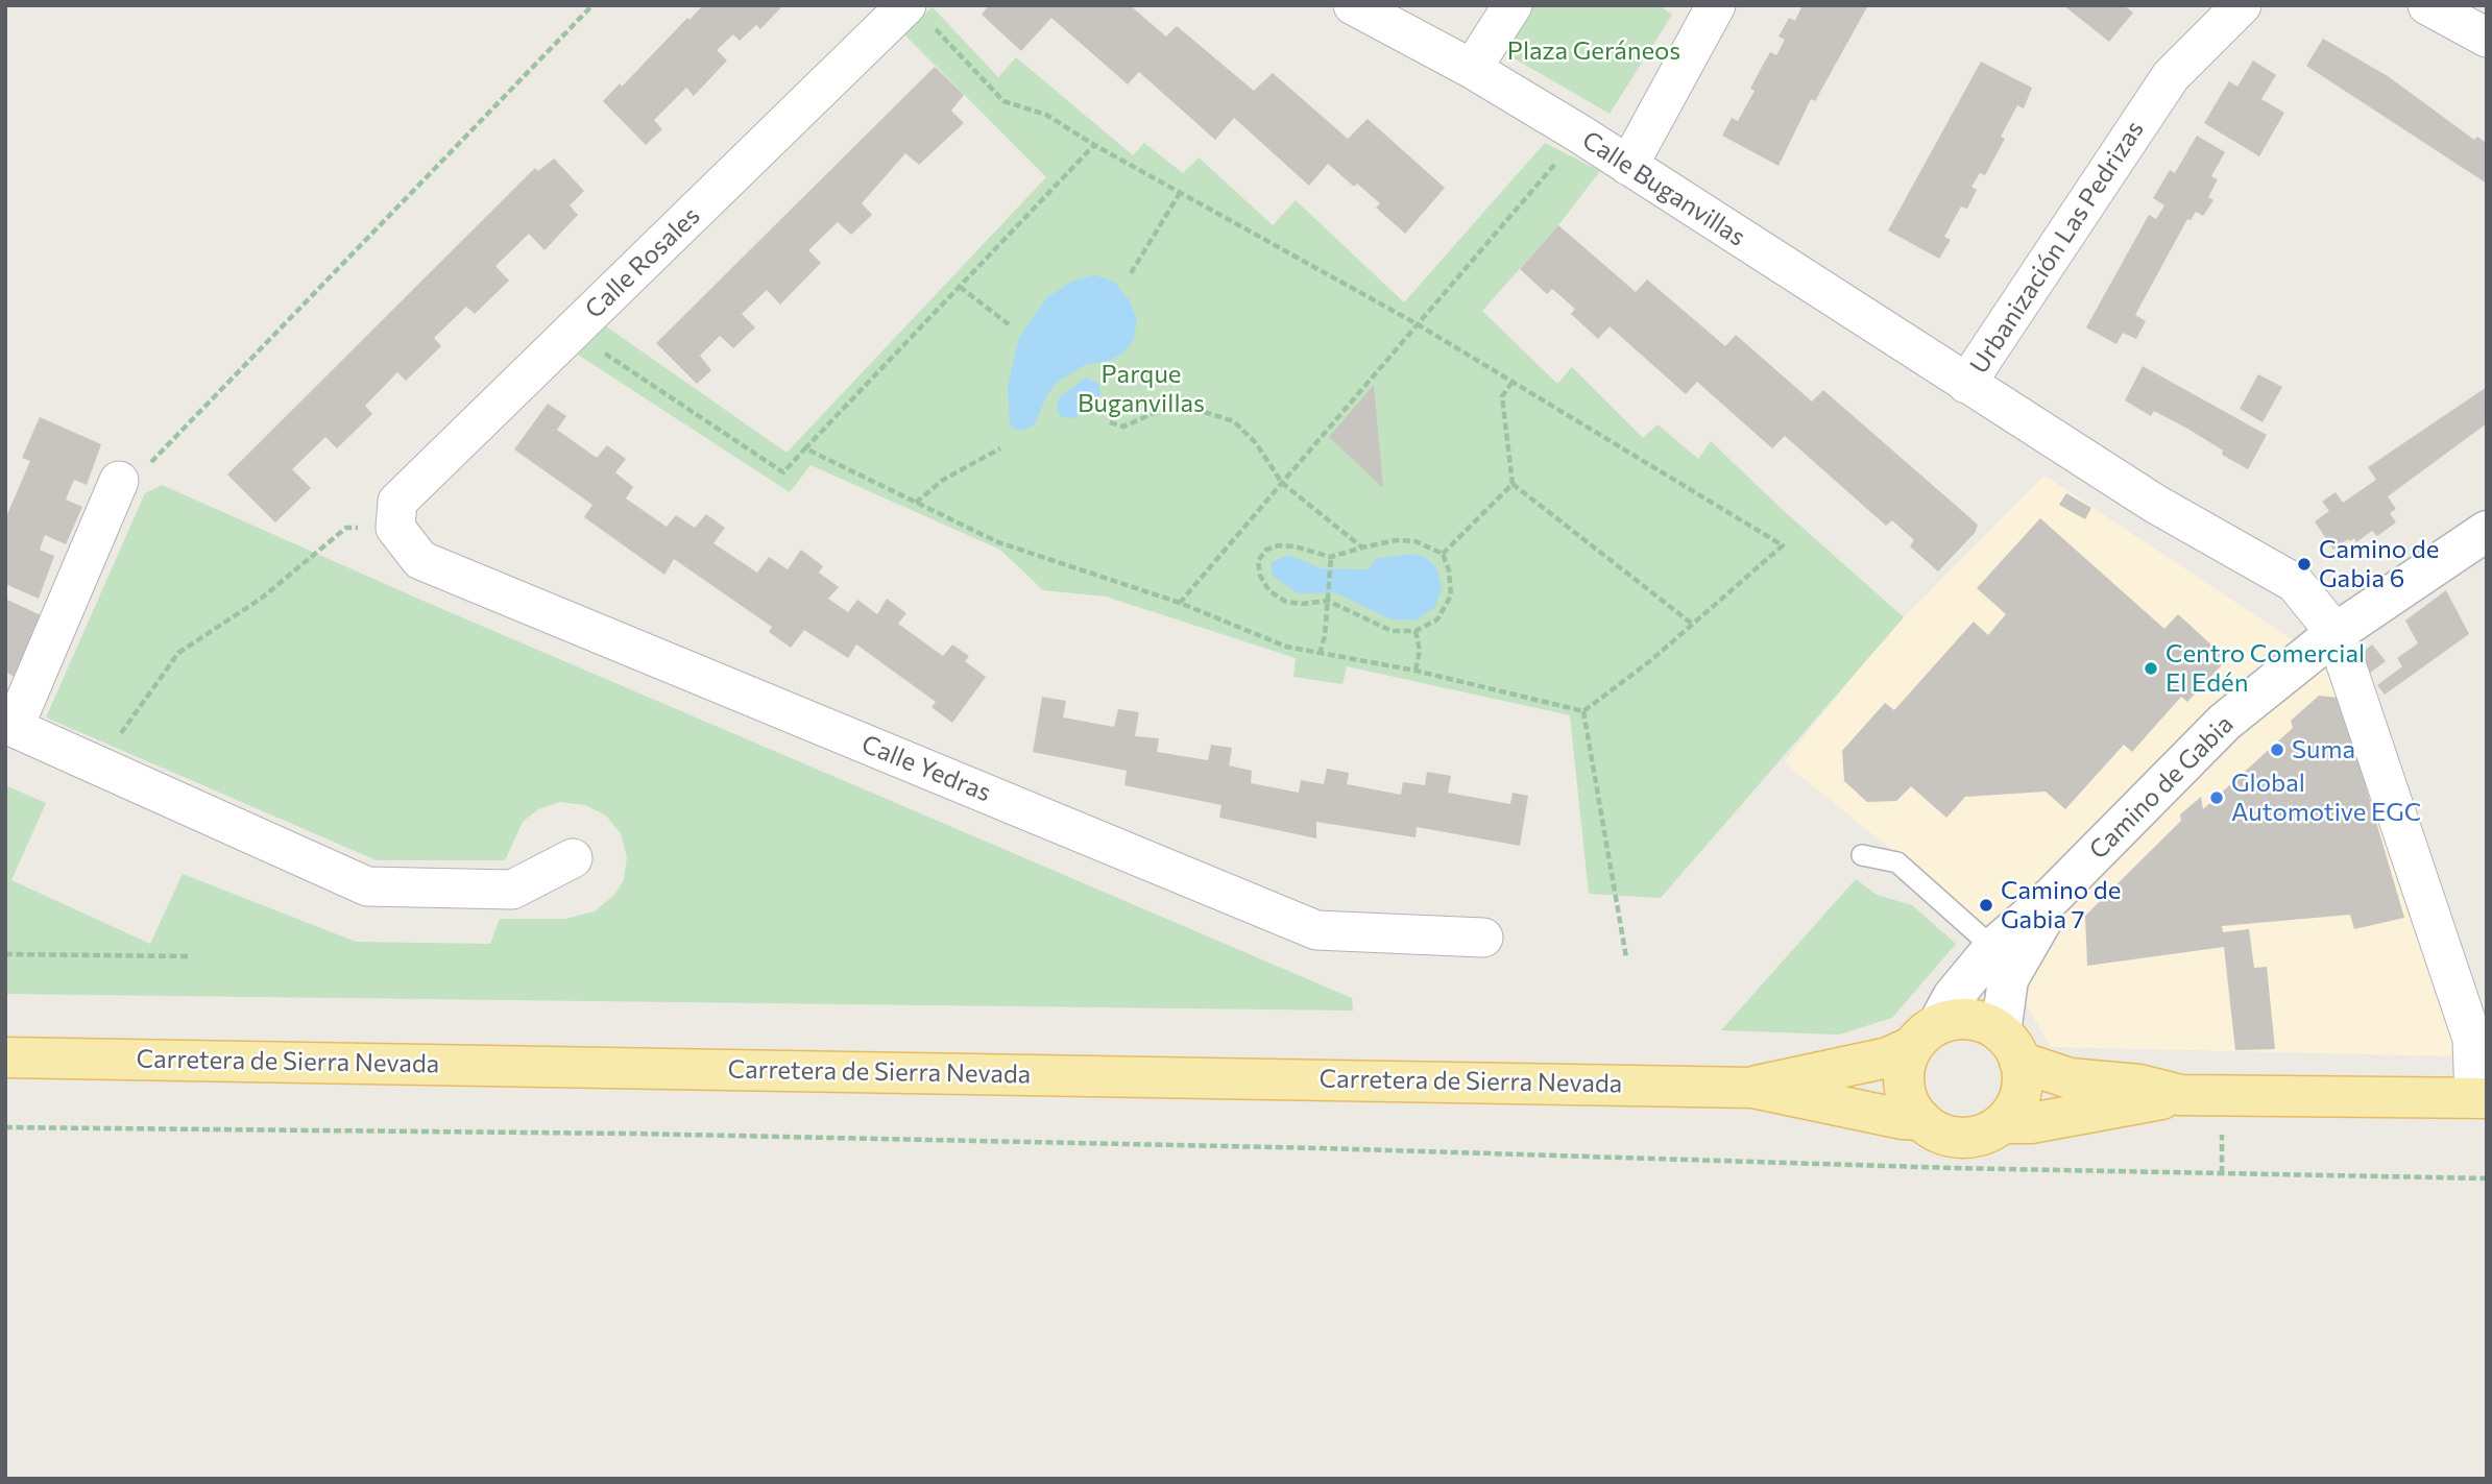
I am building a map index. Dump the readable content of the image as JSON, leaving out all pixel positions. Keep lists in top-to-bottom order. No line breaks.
{"streets":{"main road":["Carretera de Sierra Nevada"],"street":["Calle Buganvillas","Urbanización Las Pedrizas","Calle Rosales","Calle Yedras","Camino de Gabia"]},"crossings":[["Calle Buganvillas","Urbanización Las Pedrizas"],["Urbanización Las Pedrizas","Camino de Gabia"],["Calle Rosales","Calle Yedras"],["Camino de Gabia","Carretera de Sierra Nevada"]],"parks":["Plaza Geráneos","Parque Buganvillas"],"places":["Camino de Gabia 6","Centro Comercial El Edén","Suma","Global Automotive EGC","Camino de Gabia 7"]}
